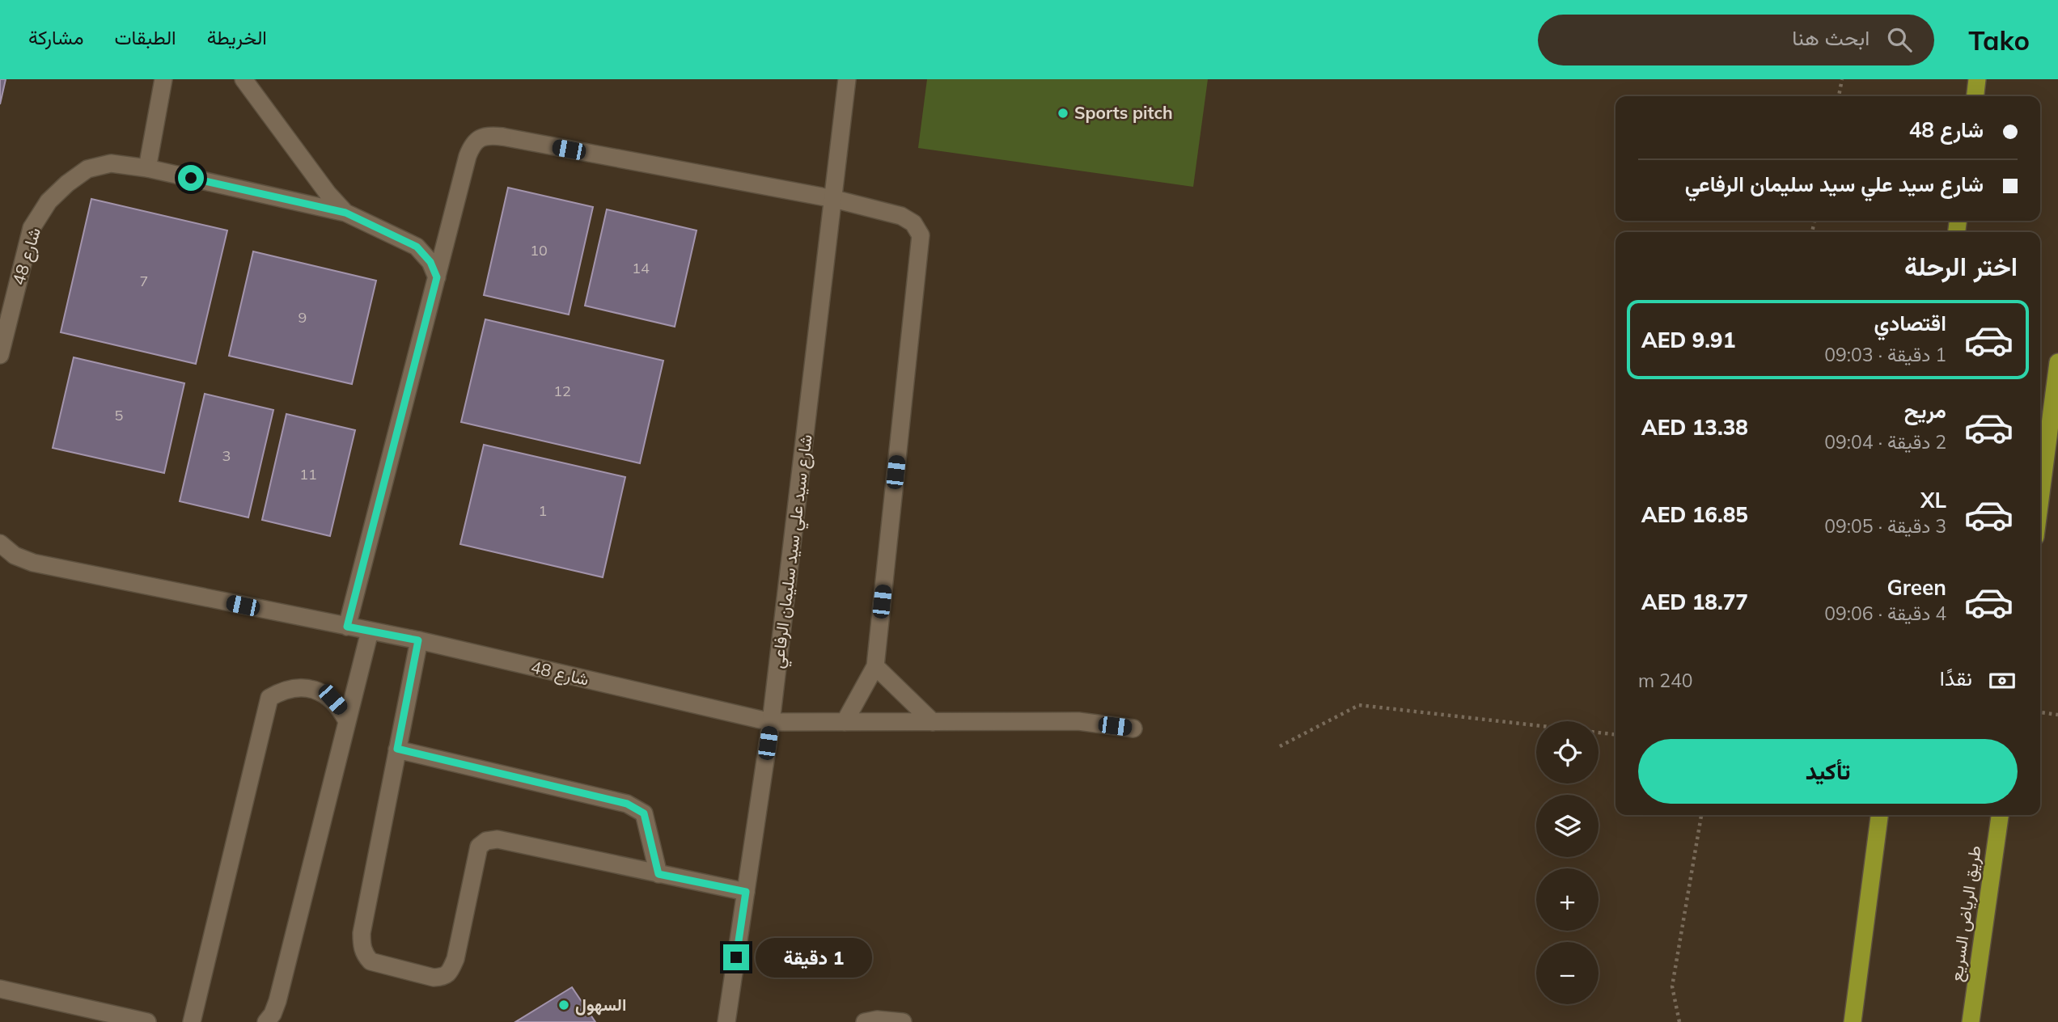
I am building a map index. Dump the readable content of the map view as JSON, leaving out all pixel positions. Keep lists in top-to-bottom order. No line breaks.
{"streets":{"highway":["طريق الرياض السريع"],"street":["شارع 48","شارع سيد علي سيد سليمان الرفاعي"]},"crossings":[["شارع 48","شارع سيد علي سيد سليمان الرفاعي"]],"places":["Sports pitch","السهول"],"house_numbers":["10","14","7","9","12","5","3","11","1"],"page":{"header":"Tako","search":"ابحث هنا","nav":["الخريطة","الطبقات","مشاركة"],"banner":["شارع 48","شارع سيد علي سيد سليمان الرفاعي"],"heading":"اختر الرحلة","list":[{"name":"اقتصادي","note":"1 دقيقة · 09:03","value":"AED 9.91"},{"name":"مريح","note":"2 دقيقة · 09:04","value":"AED 13.38"},{"name":"XL","note":"3 دقيقة · 09:05","value":"AED 16.85"},{"name":"Green","note":"4 دقيقة · 09:06","value":"AED 18.77"}],"pay":["نقدًا","240 m"],"map_buttons":["+","−"],"buttons":"تأكيد","bubble":"1 دقيقة"}}
